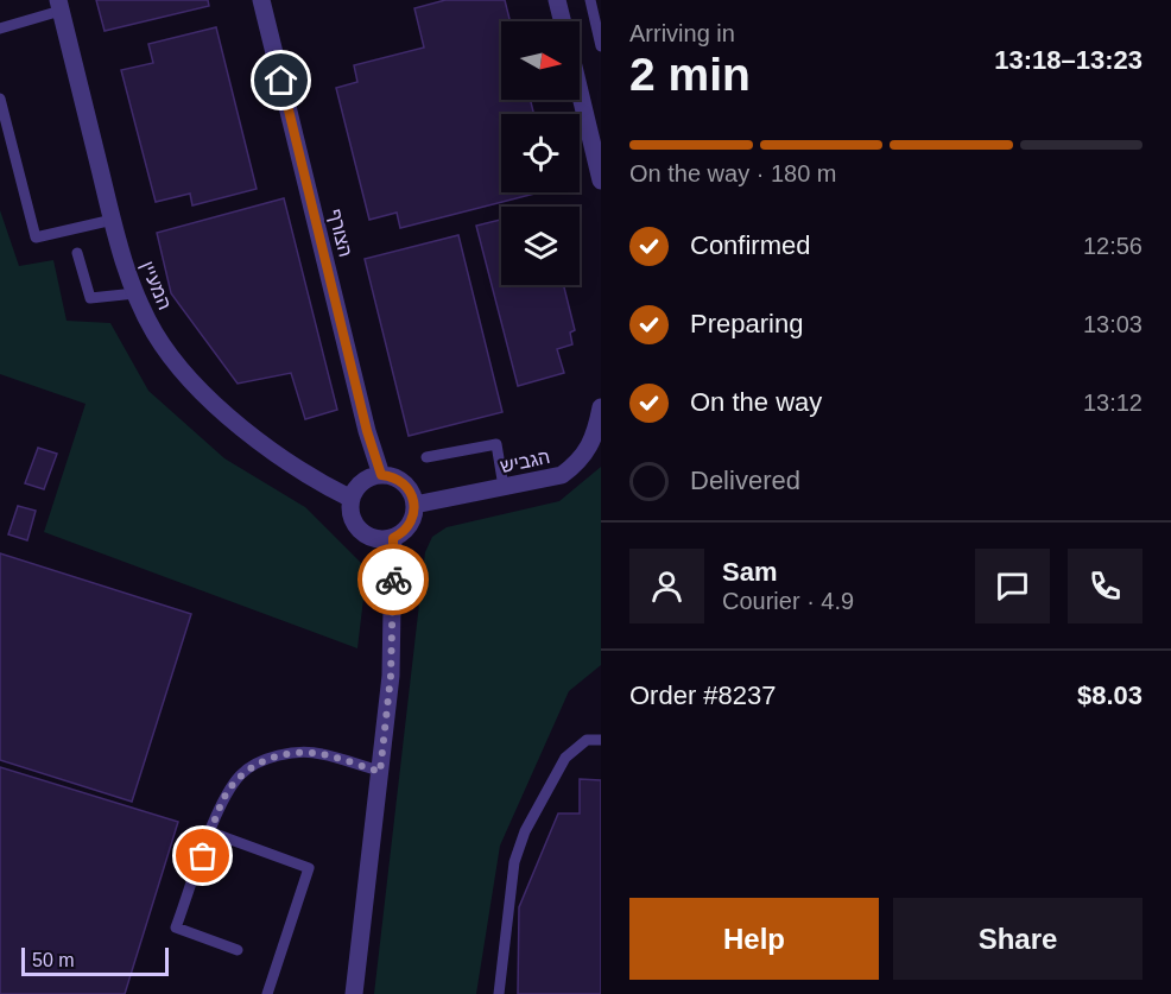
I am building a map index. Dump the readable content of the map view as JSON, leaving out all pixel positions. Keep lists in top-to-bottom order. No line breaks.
{"streets":{"street":["הצורף","המעיין","הגביש"]},"crossings":[["הצורף","המעיין"],["הצורף","הגביש"],["המעיין","הגביש"]],"scale_bar":"50 m","north":"right","page":{"heading":["2 min","Arriving in","13:18–13:23"],"panel":["Sam","Courier · 4.9","Order #8237","$8.03"],"bar":"On the way · 180 m","list":[["Confirmed","12:56"],["Preparing","13:03"],["On the way","13:12"],"Delivered"],"buttons":["Help","Share"],"scale":"50 m"}}
